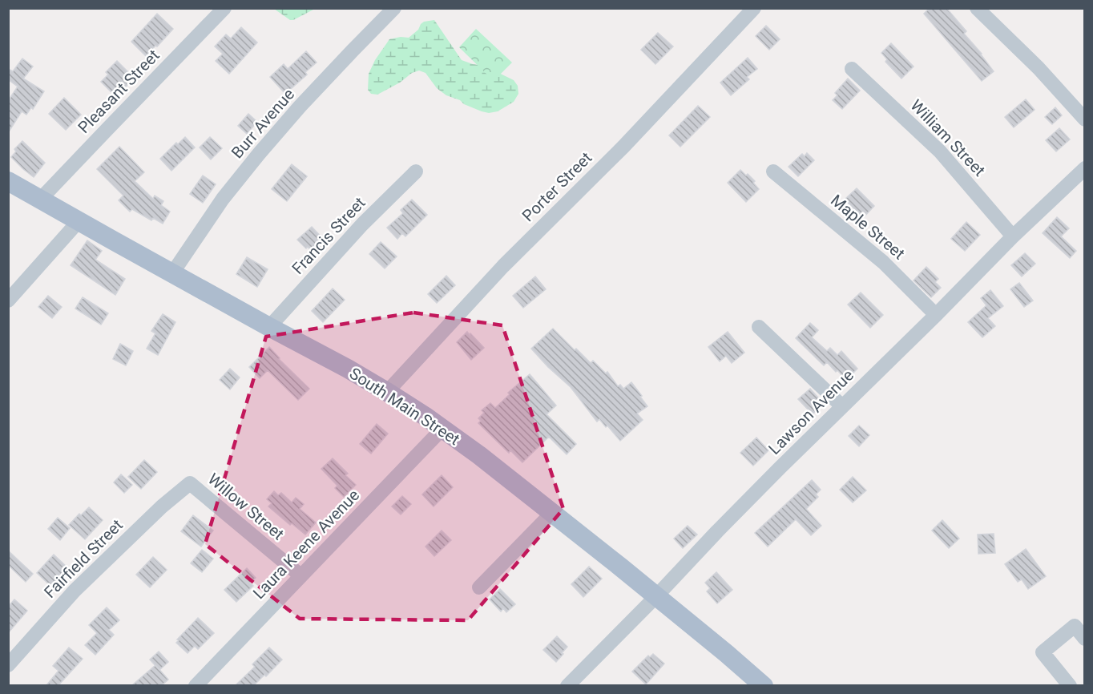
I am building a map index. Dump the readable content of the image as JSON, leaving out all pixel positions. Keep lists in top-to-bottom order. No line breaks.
{"streets":{"main road":["South Main Street"],"street":["Pleasant Street","Burr Avenue","William Street","Porter Street","Maple Street","Francis Street","Lawson Avenue","Willow Street","Laura Keene Avenue","Fairfield Street"]},"crossings":[["Pleasant Street","South Main Street"],["Burr Avenue","South Main Street"],["William Street","Lawson Avenue"],["Porter Street","South Main Street"],["Maple Street","Lawson Avenue"],["Francis Street","South Main Street"],["South Main Street","Lawson Avenue"],["South Main Street","Laura Keene Avenue"],["Willow Street","Laura Keene Avenue"],["Willow Street","Fairfield Street"]]}
